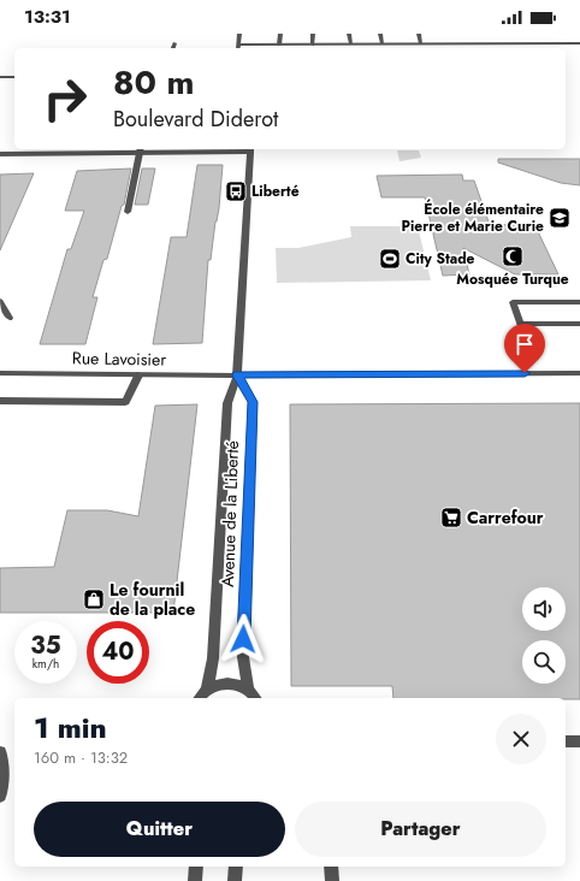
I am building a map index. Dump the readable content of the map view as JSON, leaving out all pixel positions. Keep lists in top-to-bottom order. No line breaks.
{"streets":{"street":["Rue Lavoisier","Avenue de la Liberté"]},"crossings":[["Rue Lavoisier","Avenue de la Liberté"]],"places":{"bus stop":["Liberté"],"school or university":["École élémentaire Pierre et Marie Curie"],"mosque":["Mosquée Turque"],"sports":["City Stade"],"supermarket":["Carrefour"],"shop":["Le fournil de la place"]},"page":{"status":"13:31","turn":["80 m","Boulevard Diderot"],"speed":"35 km/h","limit":"40","heading":["1 min","160 m · 13:32"],"buttons":["Quitter","Partager"]}}
